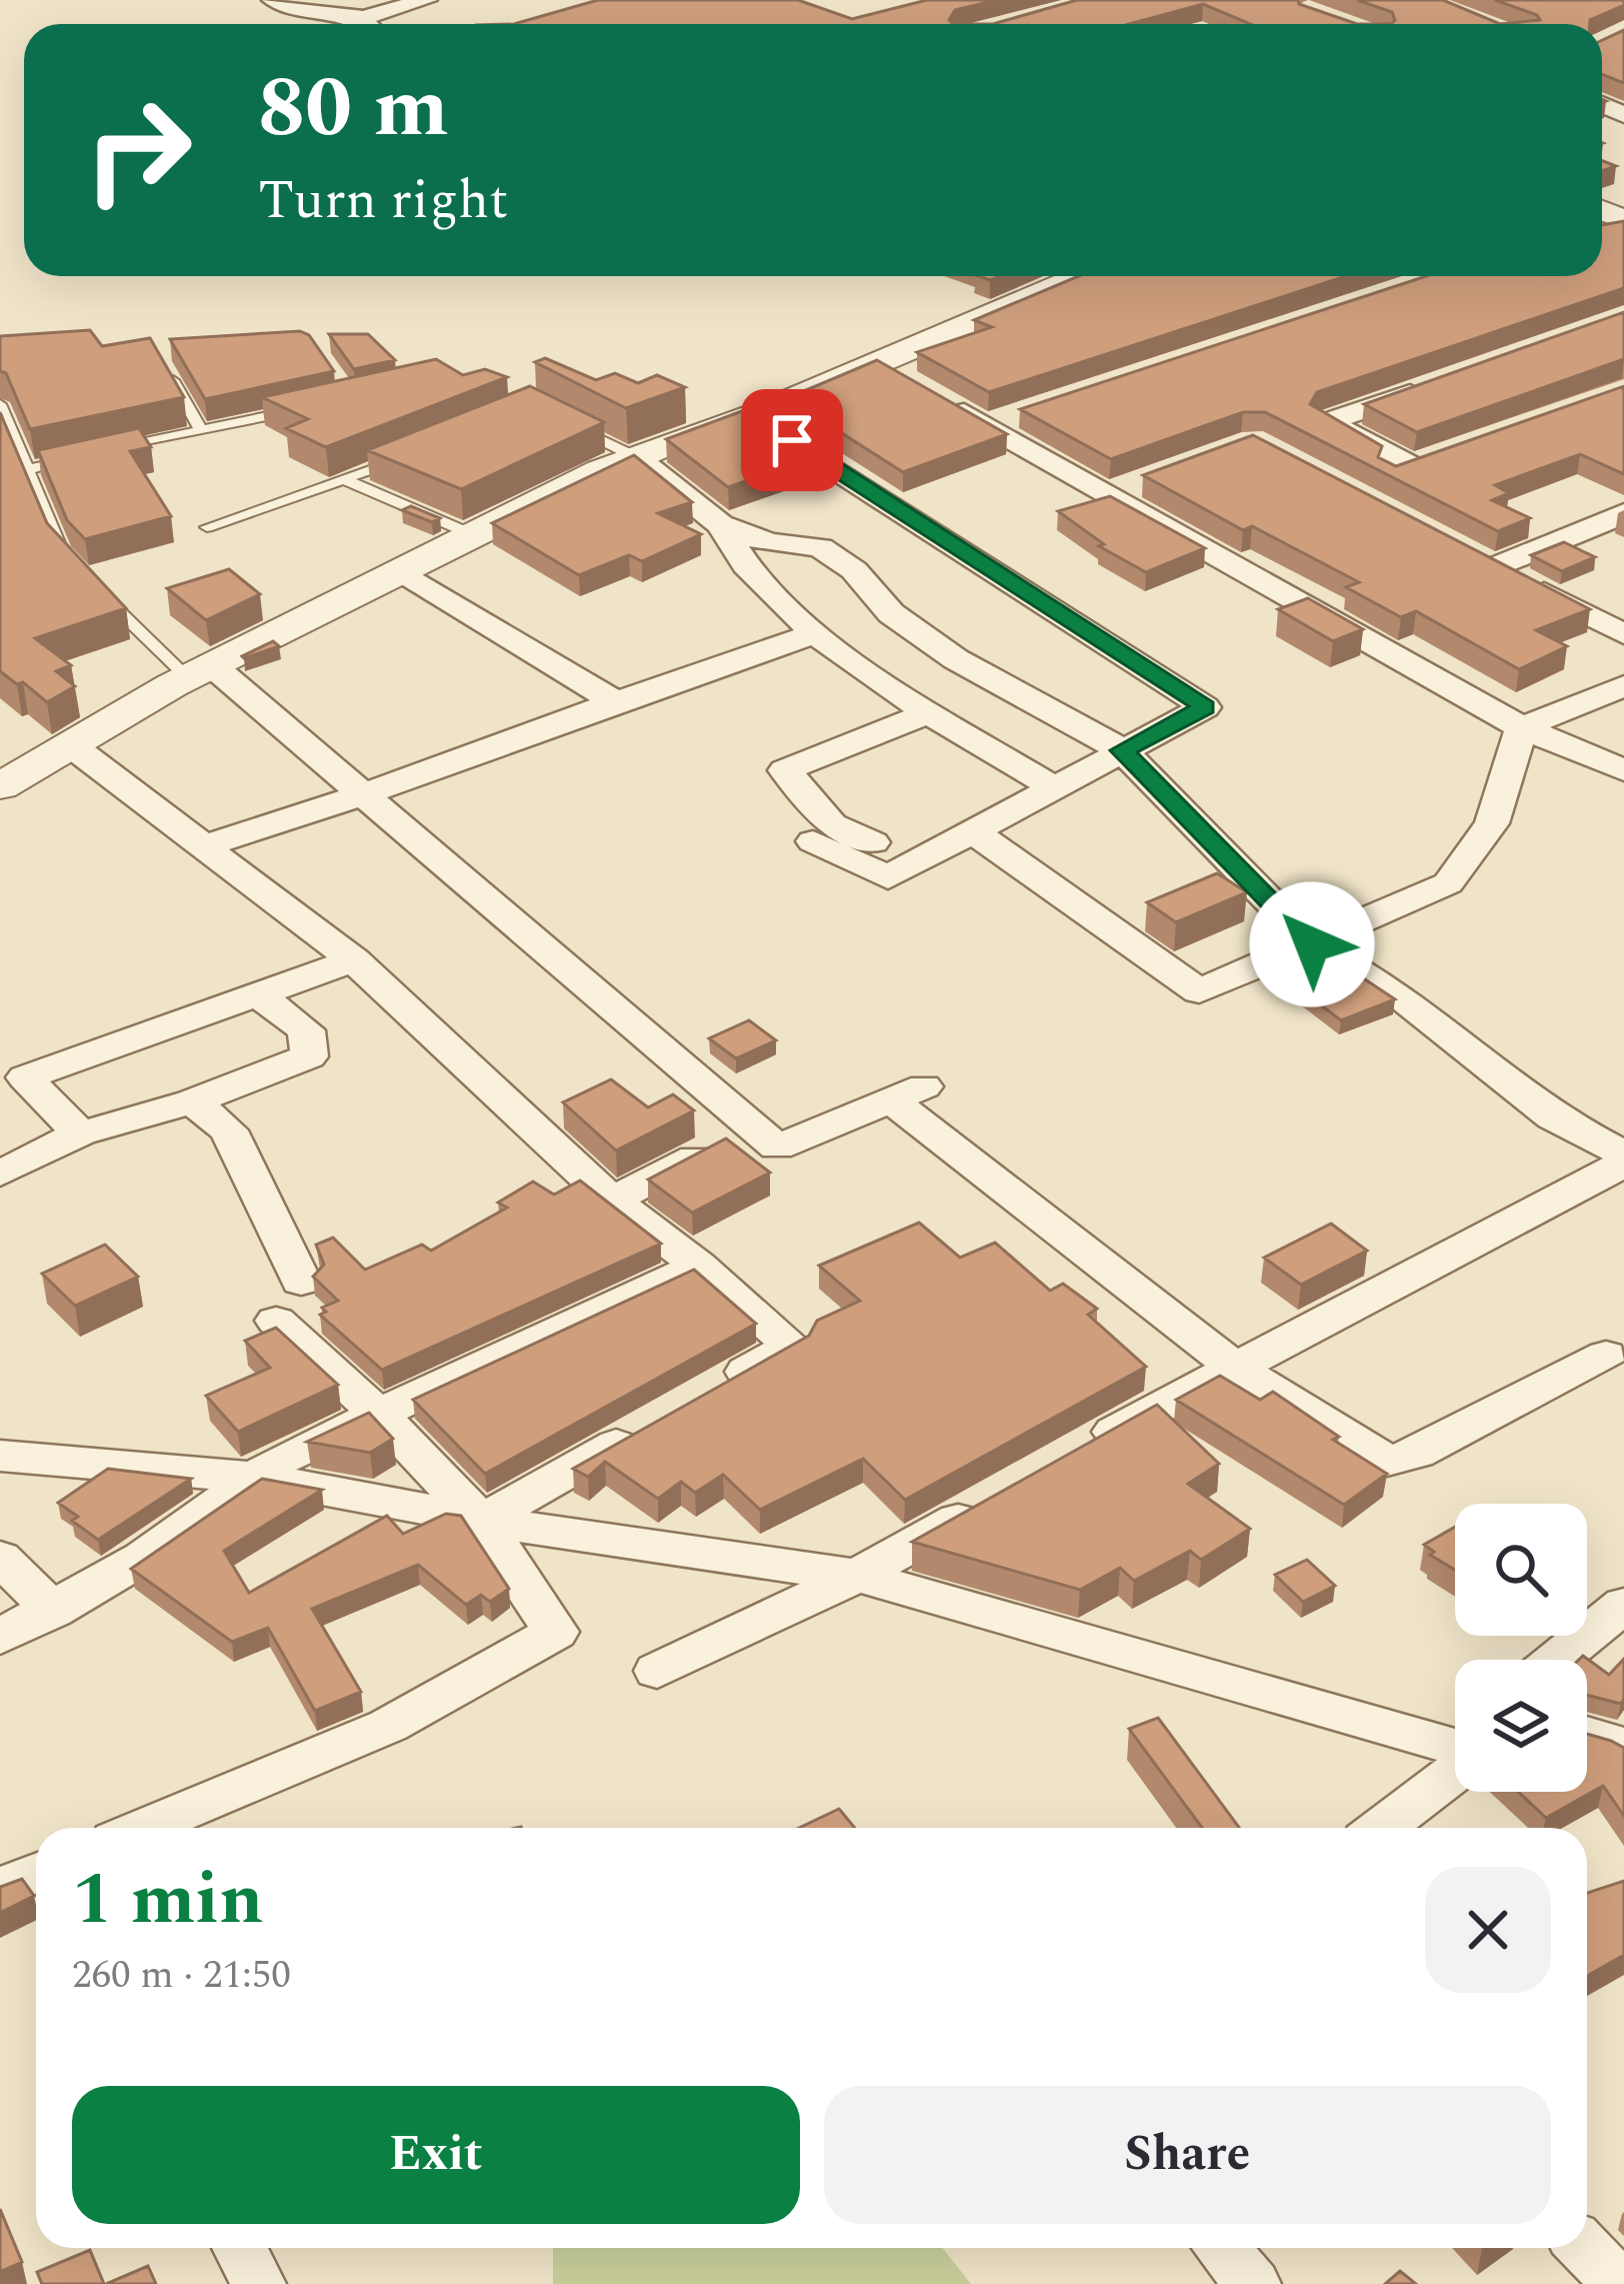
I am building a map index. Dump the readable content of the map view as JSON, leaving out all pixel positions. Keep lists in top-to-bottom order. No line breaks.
{"page":{"turn":["80 m","Turn right"],"heading":["1 min","260 m · 21:50"],"buttons":["Exit","Share"]}}
